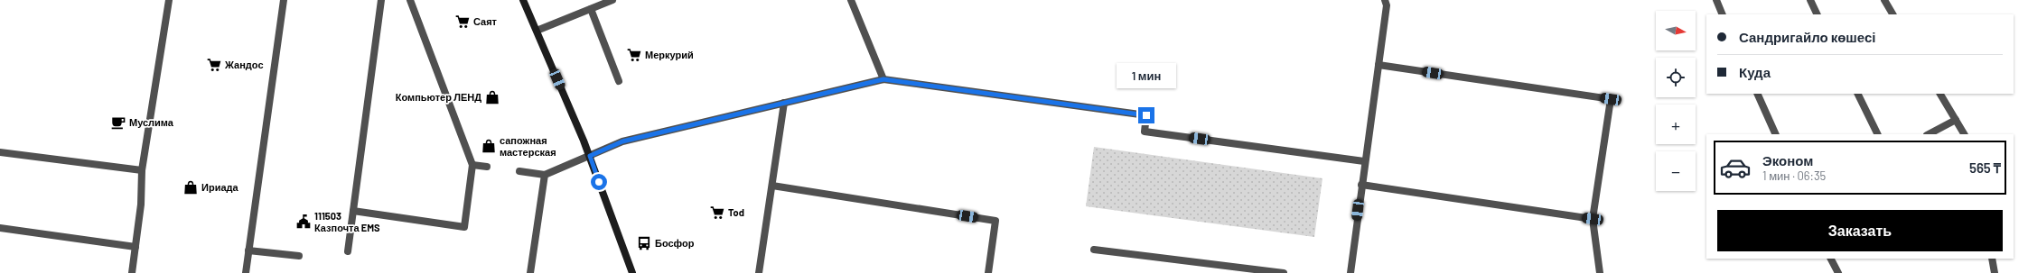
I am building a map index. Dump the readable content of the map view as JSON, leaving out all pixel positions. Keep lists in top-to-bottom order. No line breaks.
{"places":{"supermarket":["Саят","Меркурий","Жандос","Tod"],"shop":["Компьютер ЛЕНД","сапожная мастерская","Ириада"],"cafe":["Муслима"],"public building":["111503 Казпочта EMS"],"bus stop":["Босфор"]},"north":"right","page":{"map_buttons":["+","−"],"banner":["Сандригайло көшесі","Куда"],"bubble":"1 мин","list":[{"name":"Эконом","note":"1 мин · 06:35","value":"565 ₸"}],"buttons":"Заказать"}}
